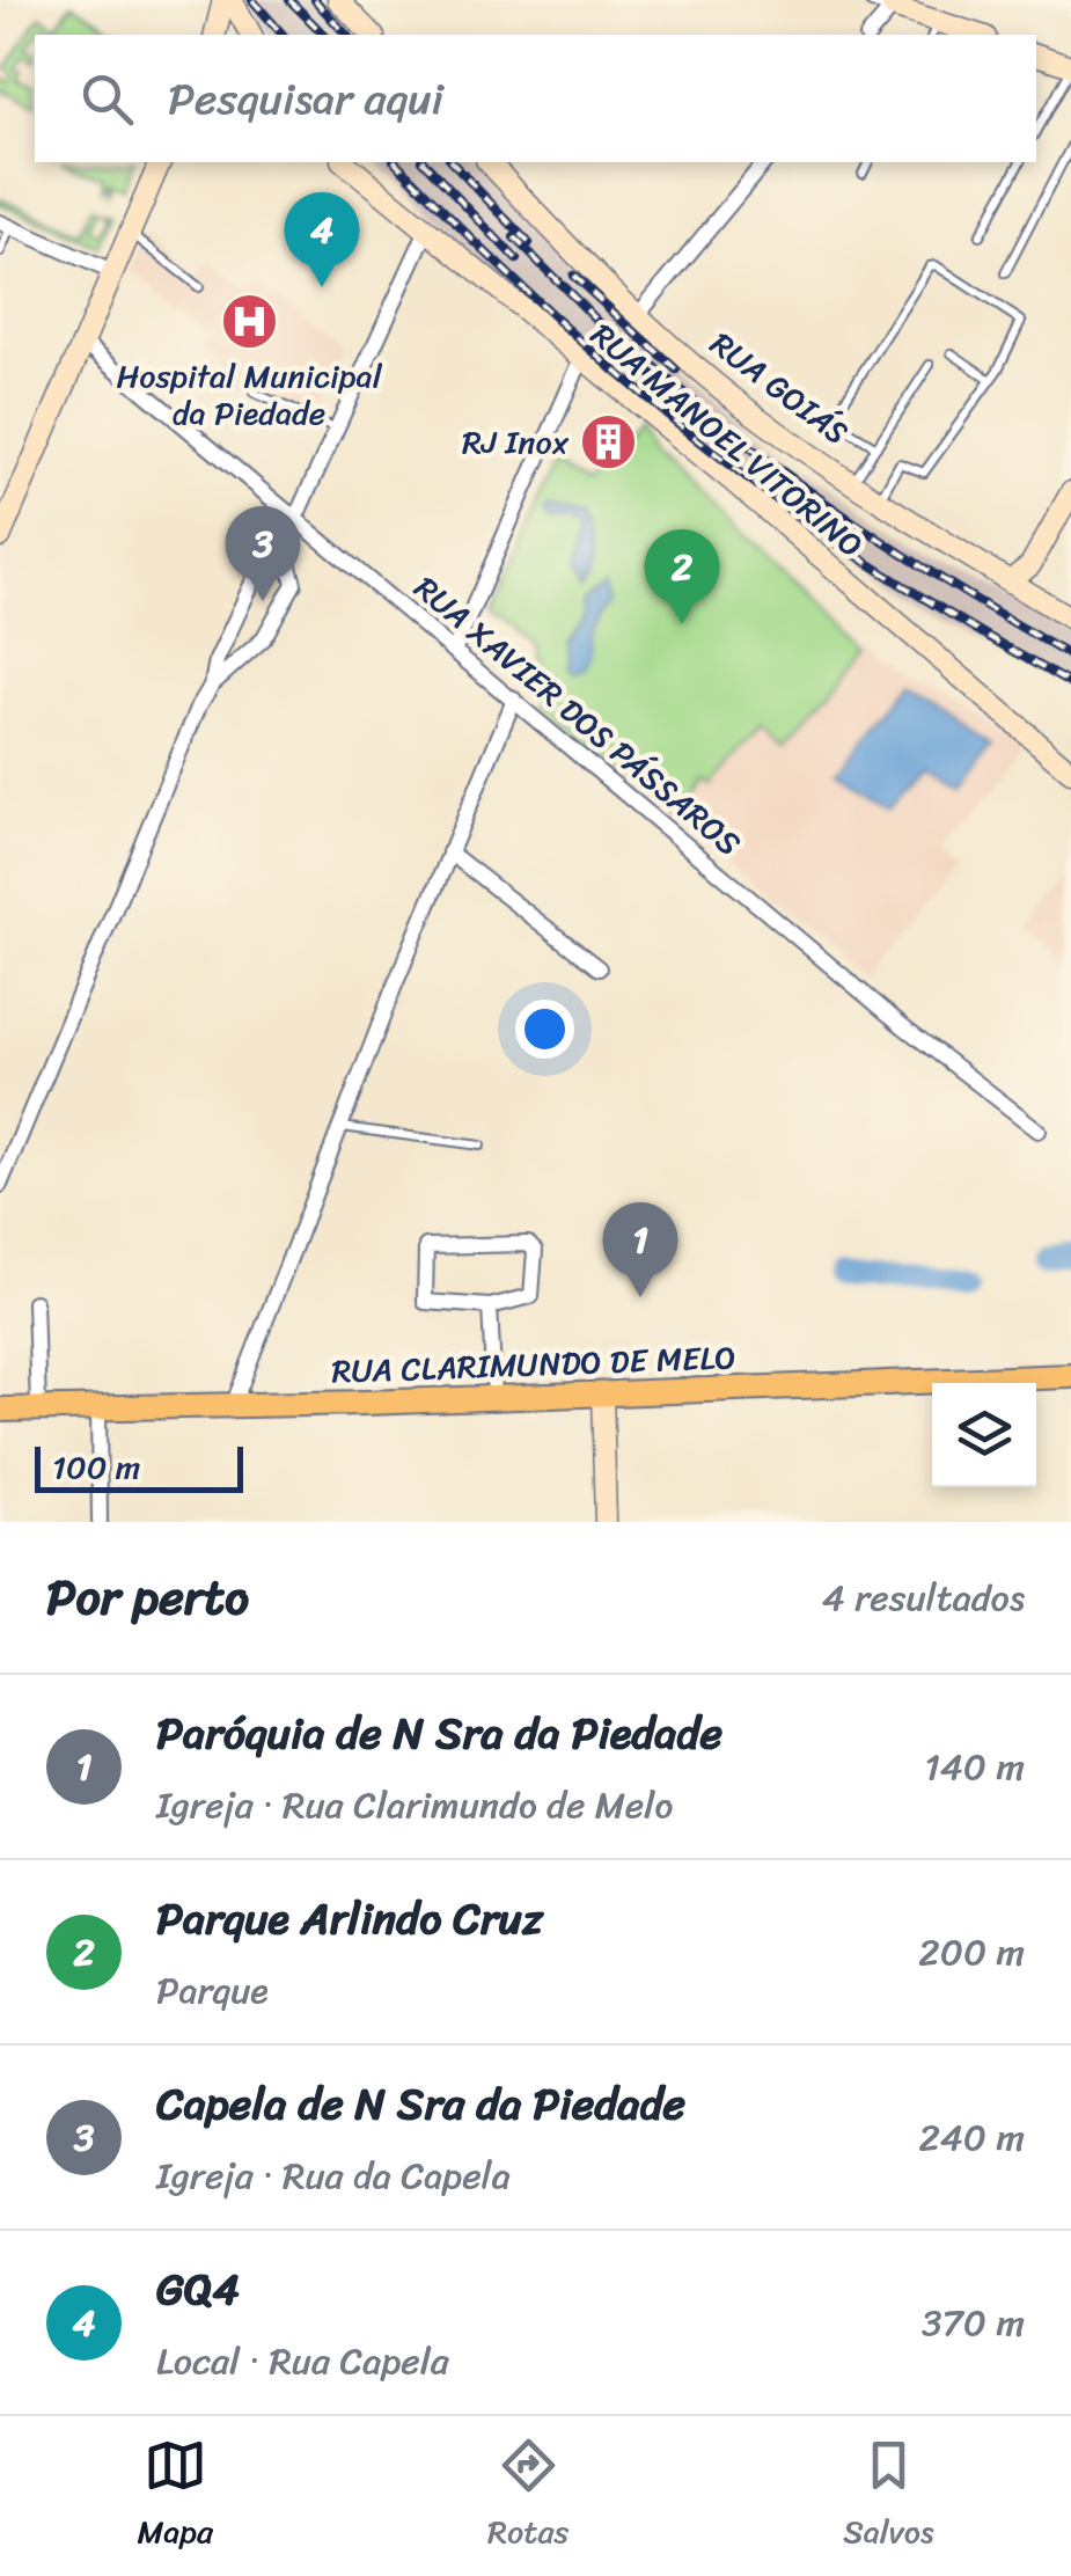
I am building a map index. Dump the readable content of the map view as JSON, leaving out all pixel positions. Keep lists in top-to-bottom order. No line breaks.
{"streets":{"main road":["RUA GOIÁS","RUA MANOEL VITORINO","RUA CLARIMUNDO DE MELO"],"street":["RUA XAVIER DOS PÁSSAROS"]},"places":{"hospital":["Hospital Municipal da Piedade"],"building":["RJ Inox"]},"scale_bar":"100 m","page":{"search":"Pesquisar aqui","pins":["4","3","2","1"],"scale":"100 m","heading":["Por perto","4 resultados"],"list":[{"mark":"1","name":"Paróquia de N Sra da Piedade","note":"Igreja · Rua Clarimundo de Melo","value":"140 m"},{"mark":"2","name":"Parque Arlindo Cruz","note":"Parque","value":"200 m"},{"mark":"3","name":"Capela de N Sra da Piedade","note":"Igreja · Rua da Capela","value":"240 m"},{"mark":"4","name":"GQ4","note":"Local · Rua Capela","value":"370 m"}],"nav":["Mapa","Rotas","Salvos"]}}
